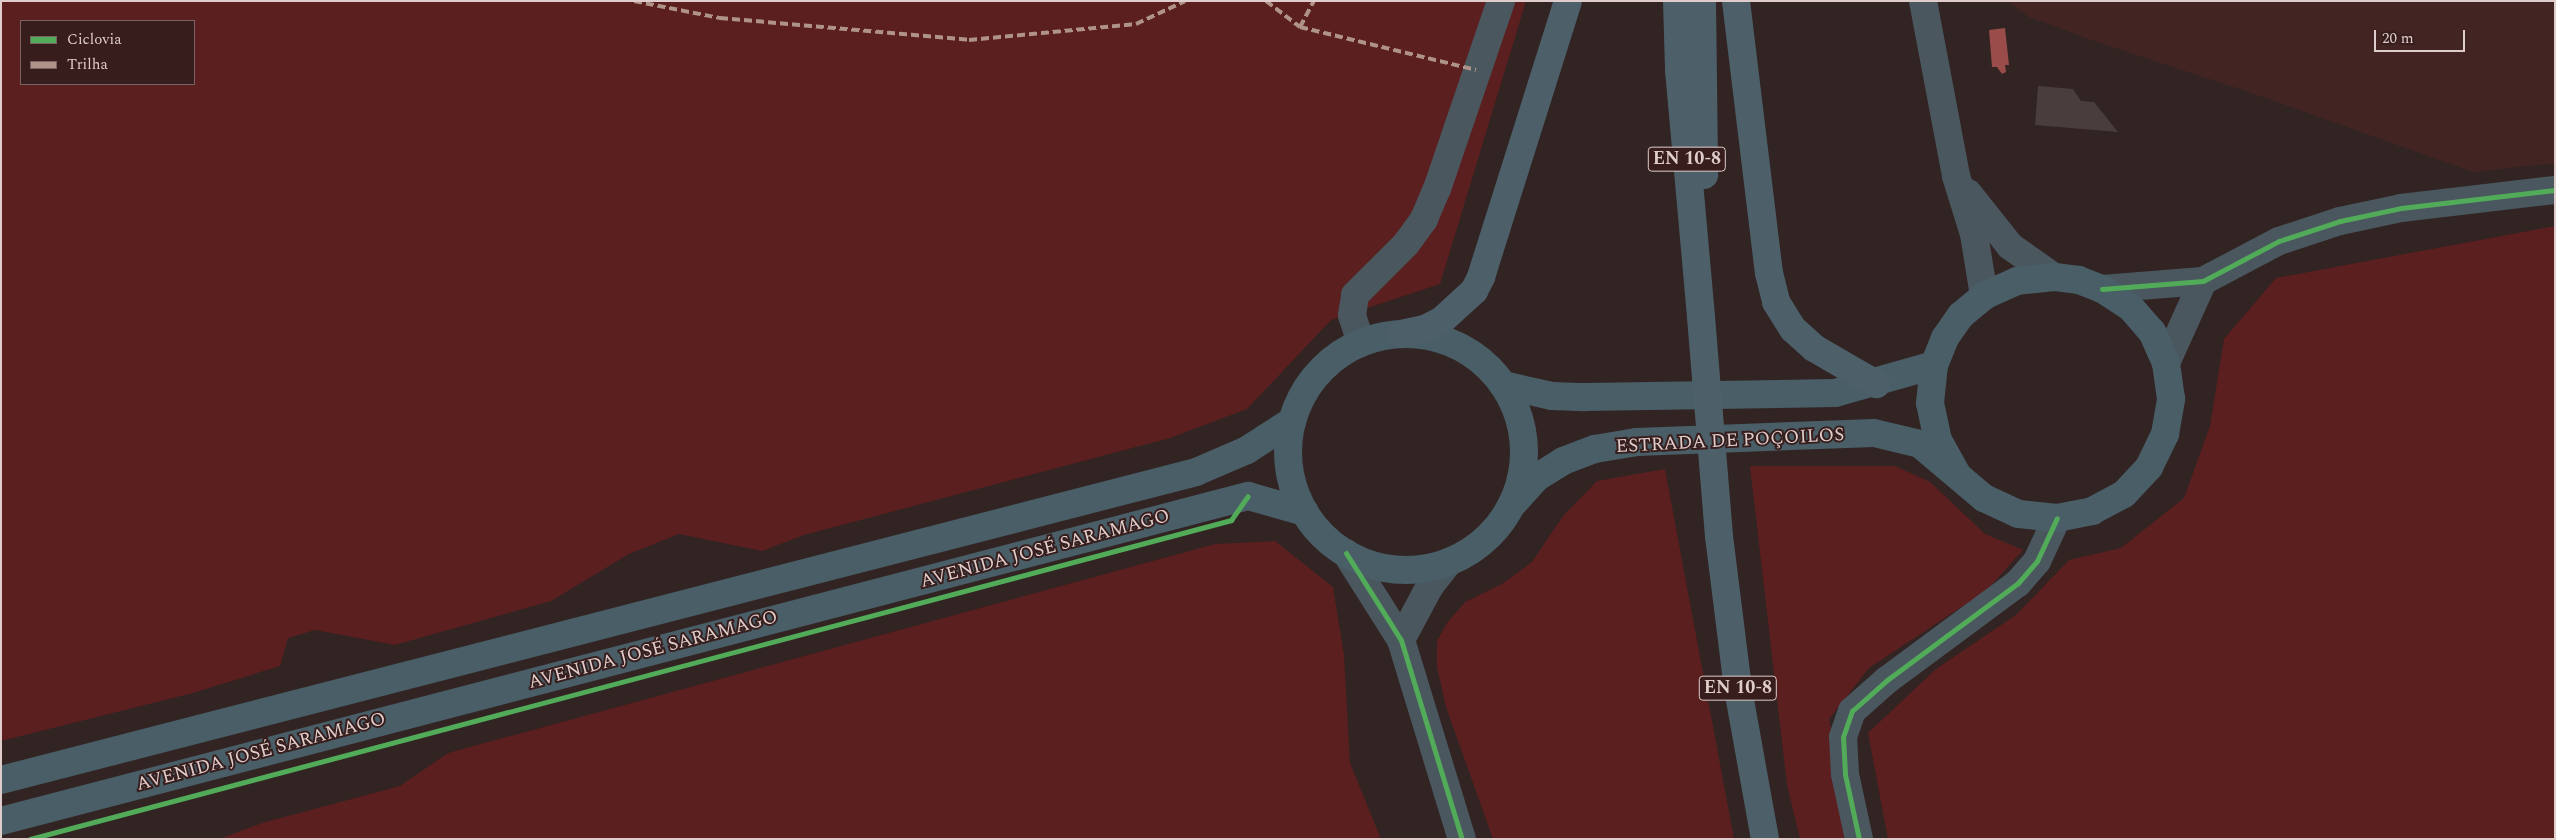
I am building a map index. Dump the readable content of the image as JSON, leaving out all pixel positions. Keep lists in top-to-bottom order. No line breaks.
{"streets":{"highway":["EN 10-8"],"main road":["ESTRADA DE POÇOILOS","AVENIDA JOSÉ SARAMAGO"]},"crossings":[["ESTRADA DE POÇOILOS","AVENIDA JOSÉ SARAMAGO"]],"legend":["Ciclovia","Trilha"],"scale_bar":"20 m"}
